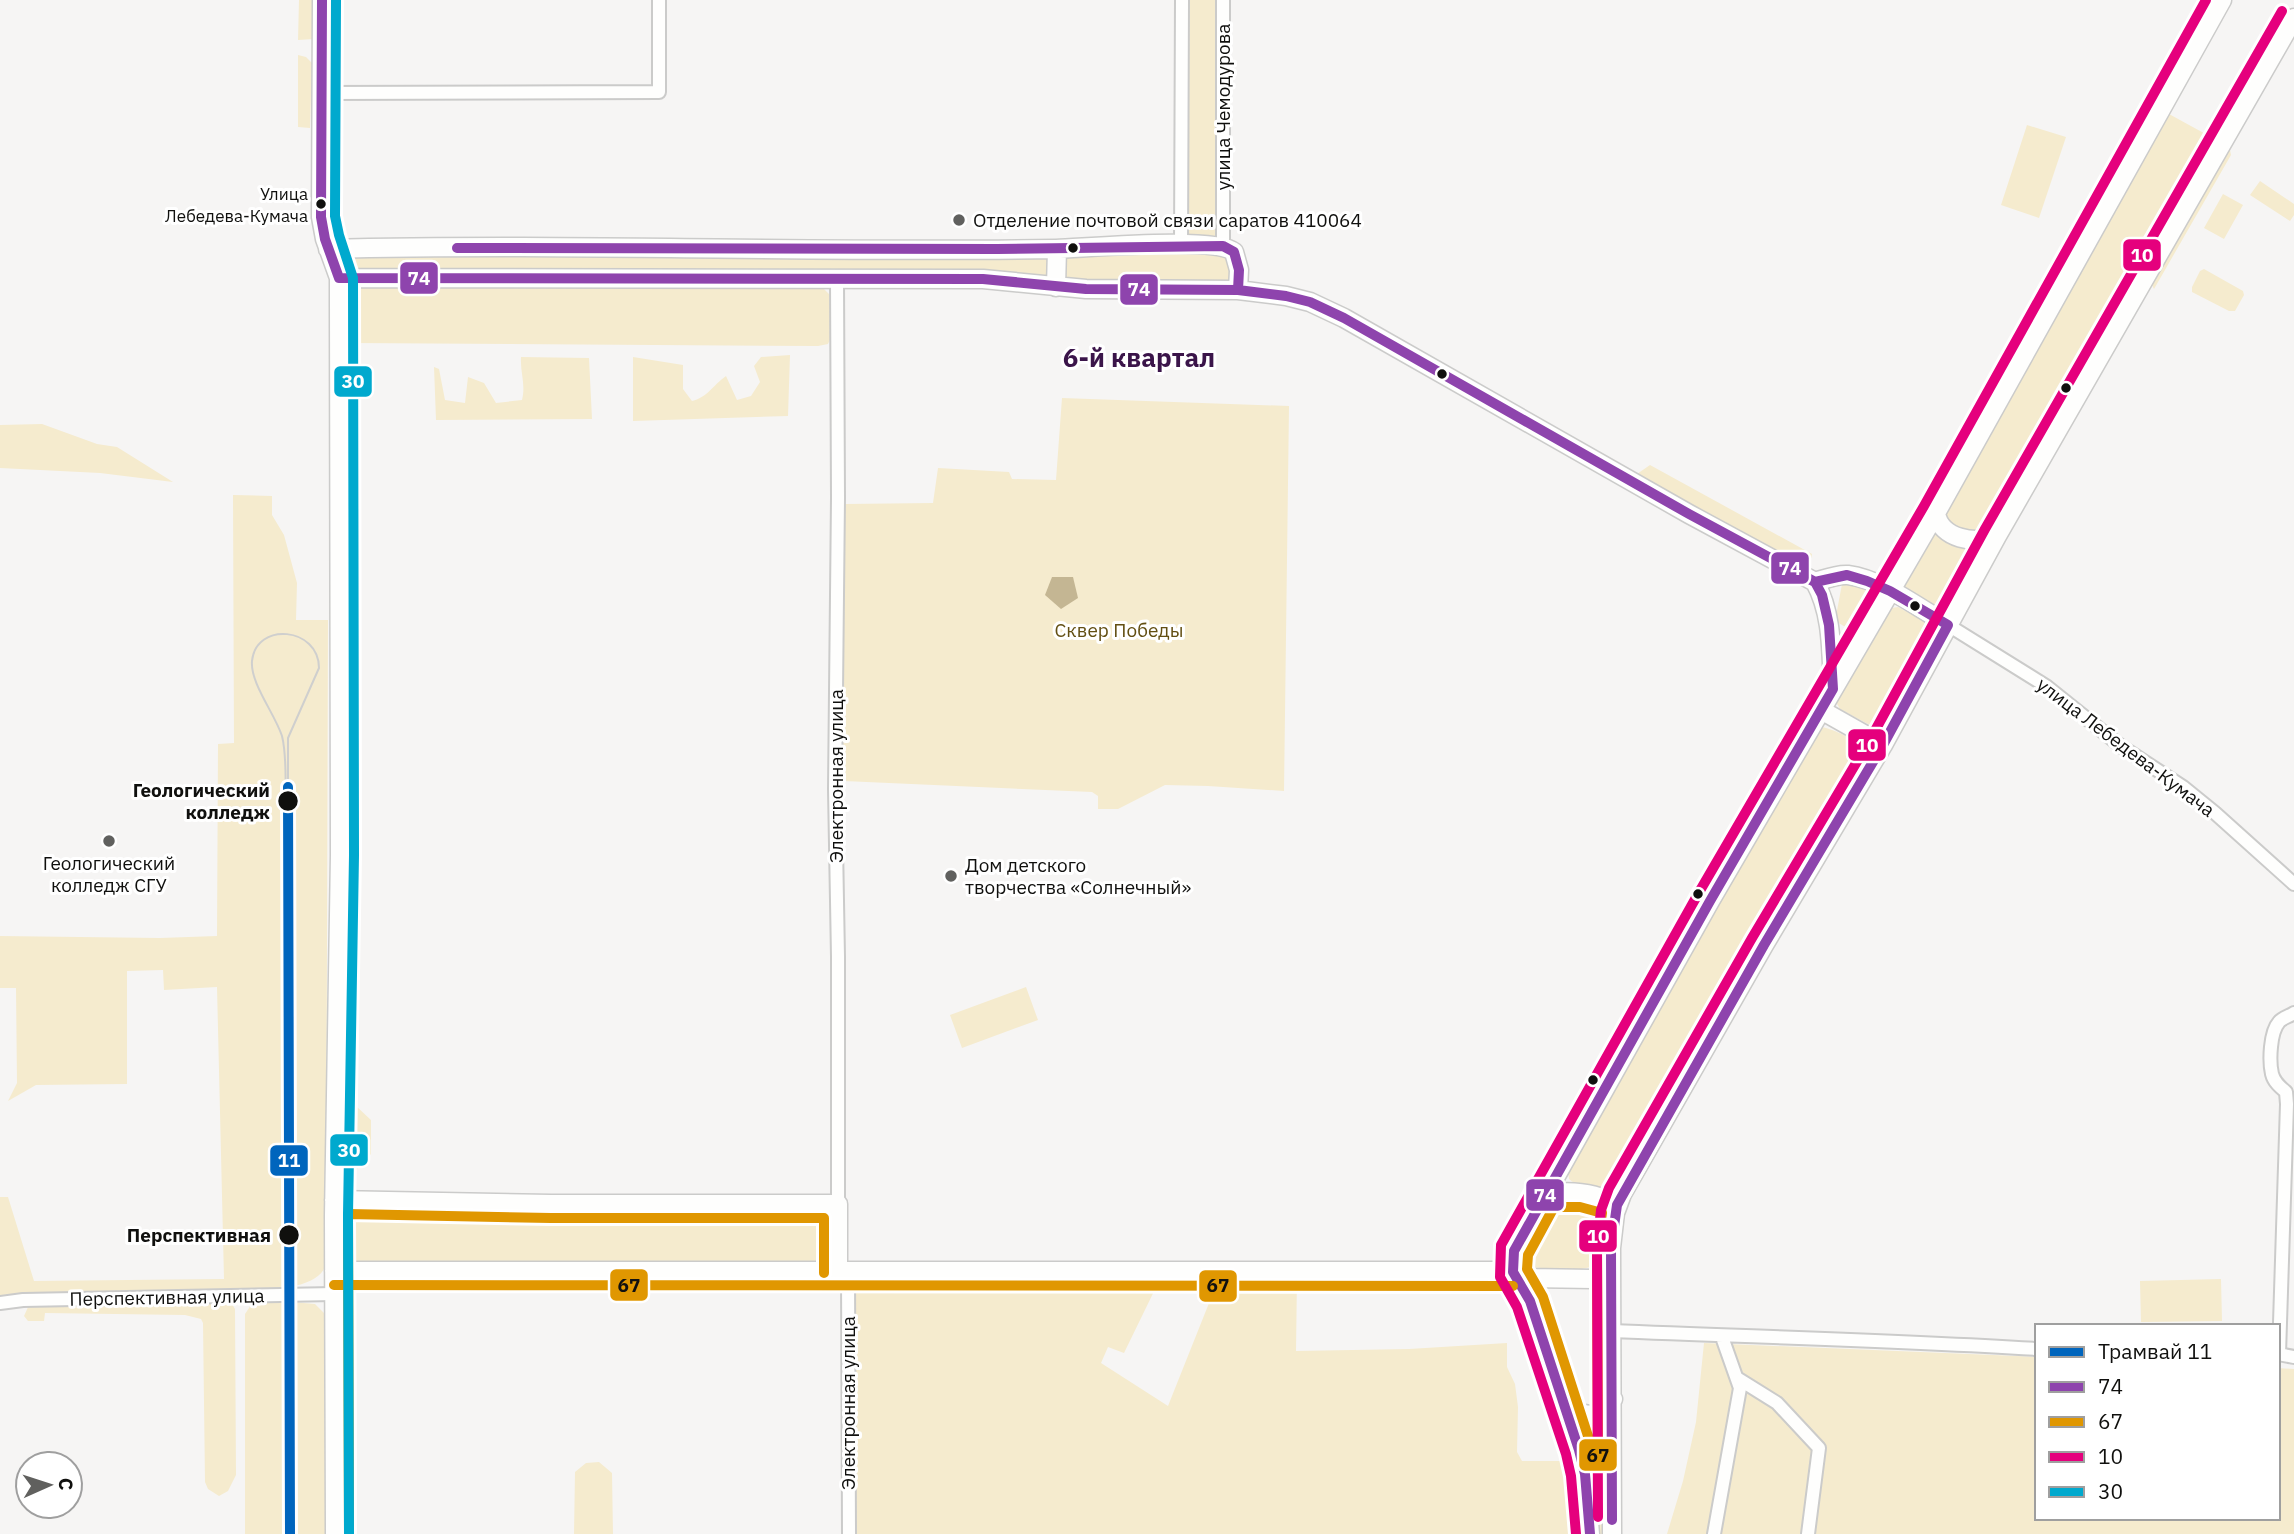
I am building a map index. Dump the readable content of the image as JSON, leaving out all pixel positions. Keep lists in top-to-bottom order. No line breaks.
{"streets":{"main road":["Электронная улица"],"street":["улица Чемодурова","улица Лебедева-Кумача","Перспективная улица"]},"districts":["6-й квартал"],"parks":["Сквер Победы"],"places":["Улица Лебедева-Кумача","Отделение почтовой связи саратов 410064","Геологический колледж","Геологический колледж СГУ","Дом детского творчества «Солнечный»","Перспективная"],"lines":["transit line 74","transit line 10","transit line 30","tram line 11","transit line 67"],"legend":["Трамвай 11","74","67","10","30"],"north":"right"}
